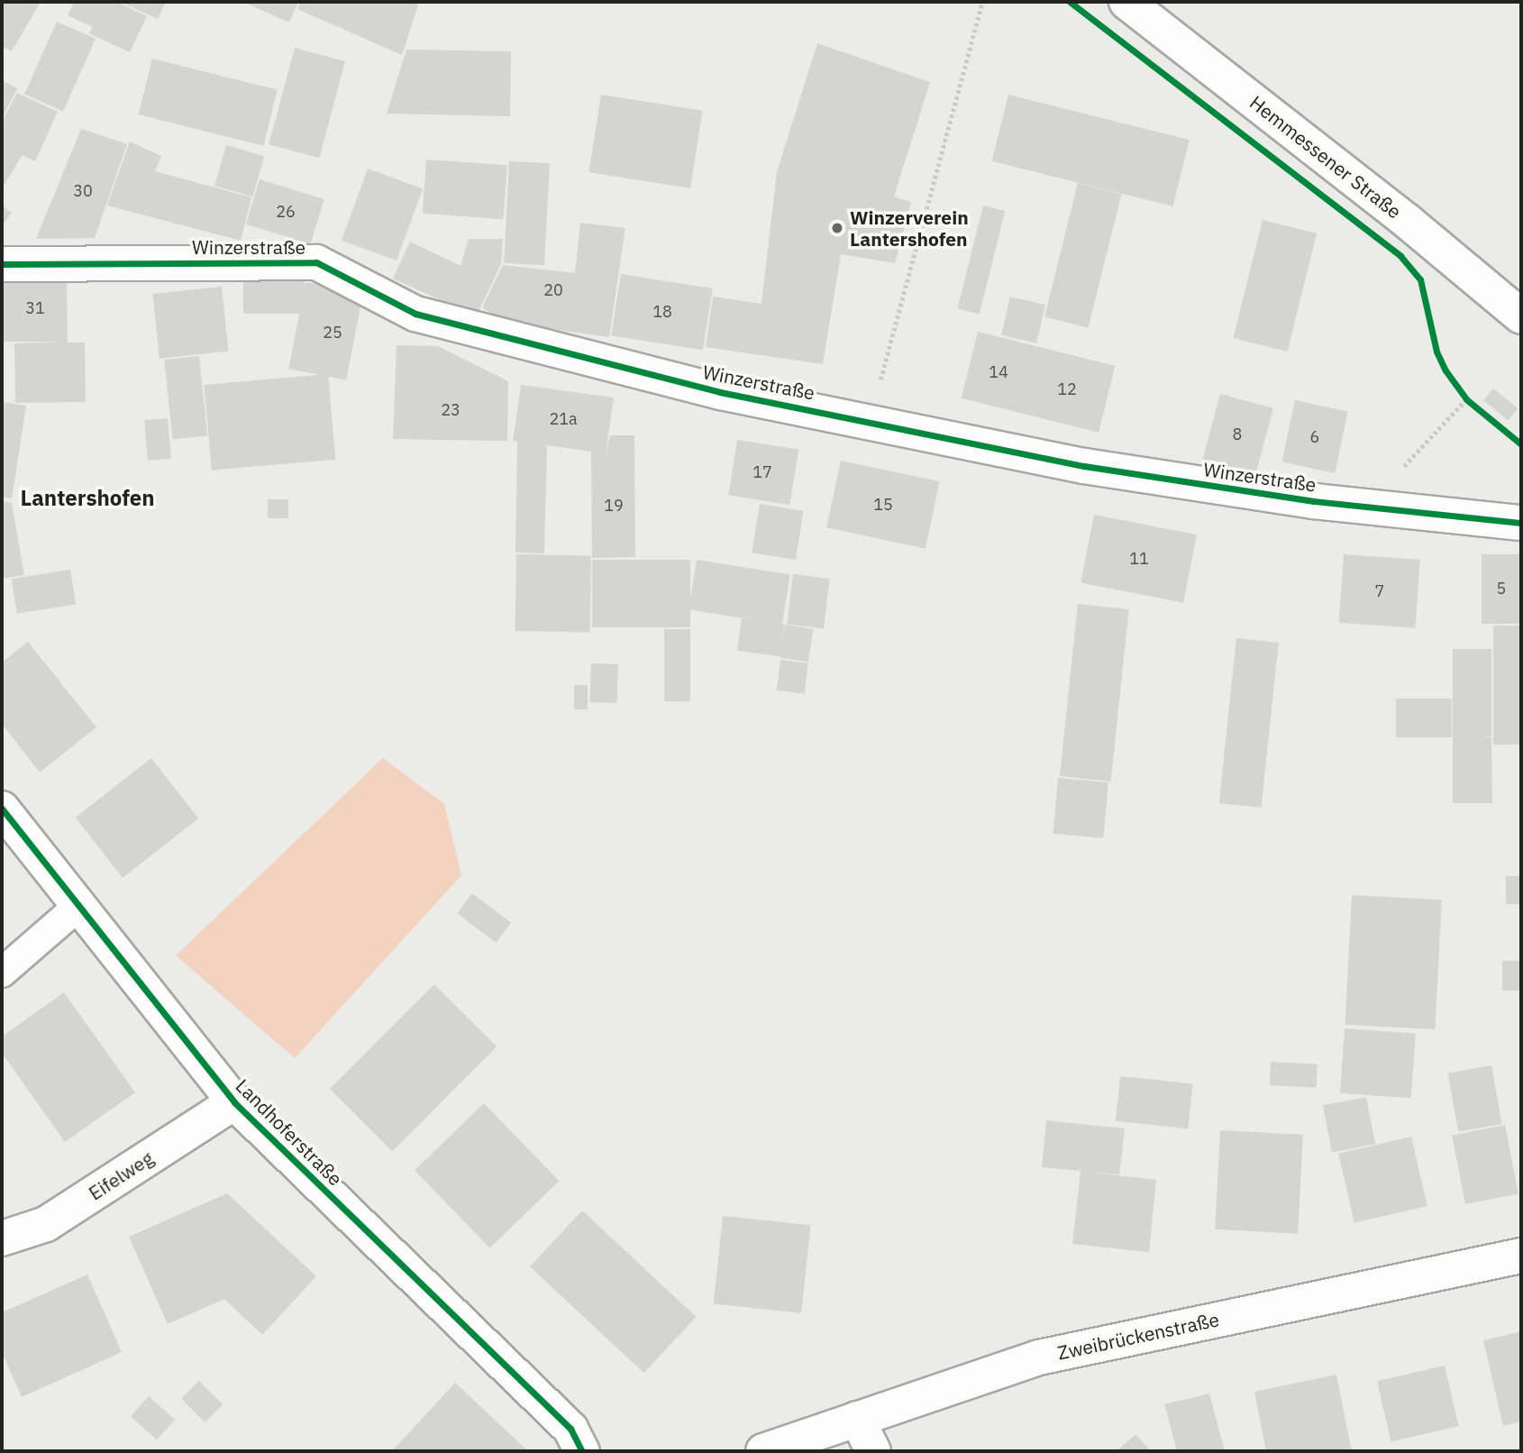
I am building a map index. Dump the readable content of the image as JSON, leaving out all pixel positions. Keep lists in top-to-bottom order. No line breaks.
{"streets":{"street":["Hemmessener Straße","Winzerstraße","Landhoferstraße","Eifelweg","Zweibrückenstraße"]},"crossings":[["Landhoferstraße","Eifelweg"]],"districts":["Lantershofen"],"places":["Winzerverein Lantershofen"],"house_numbers":["30","26","20","31","18","25","14","12","23","21a","8","6","17","15","19","11","5","7"]}
